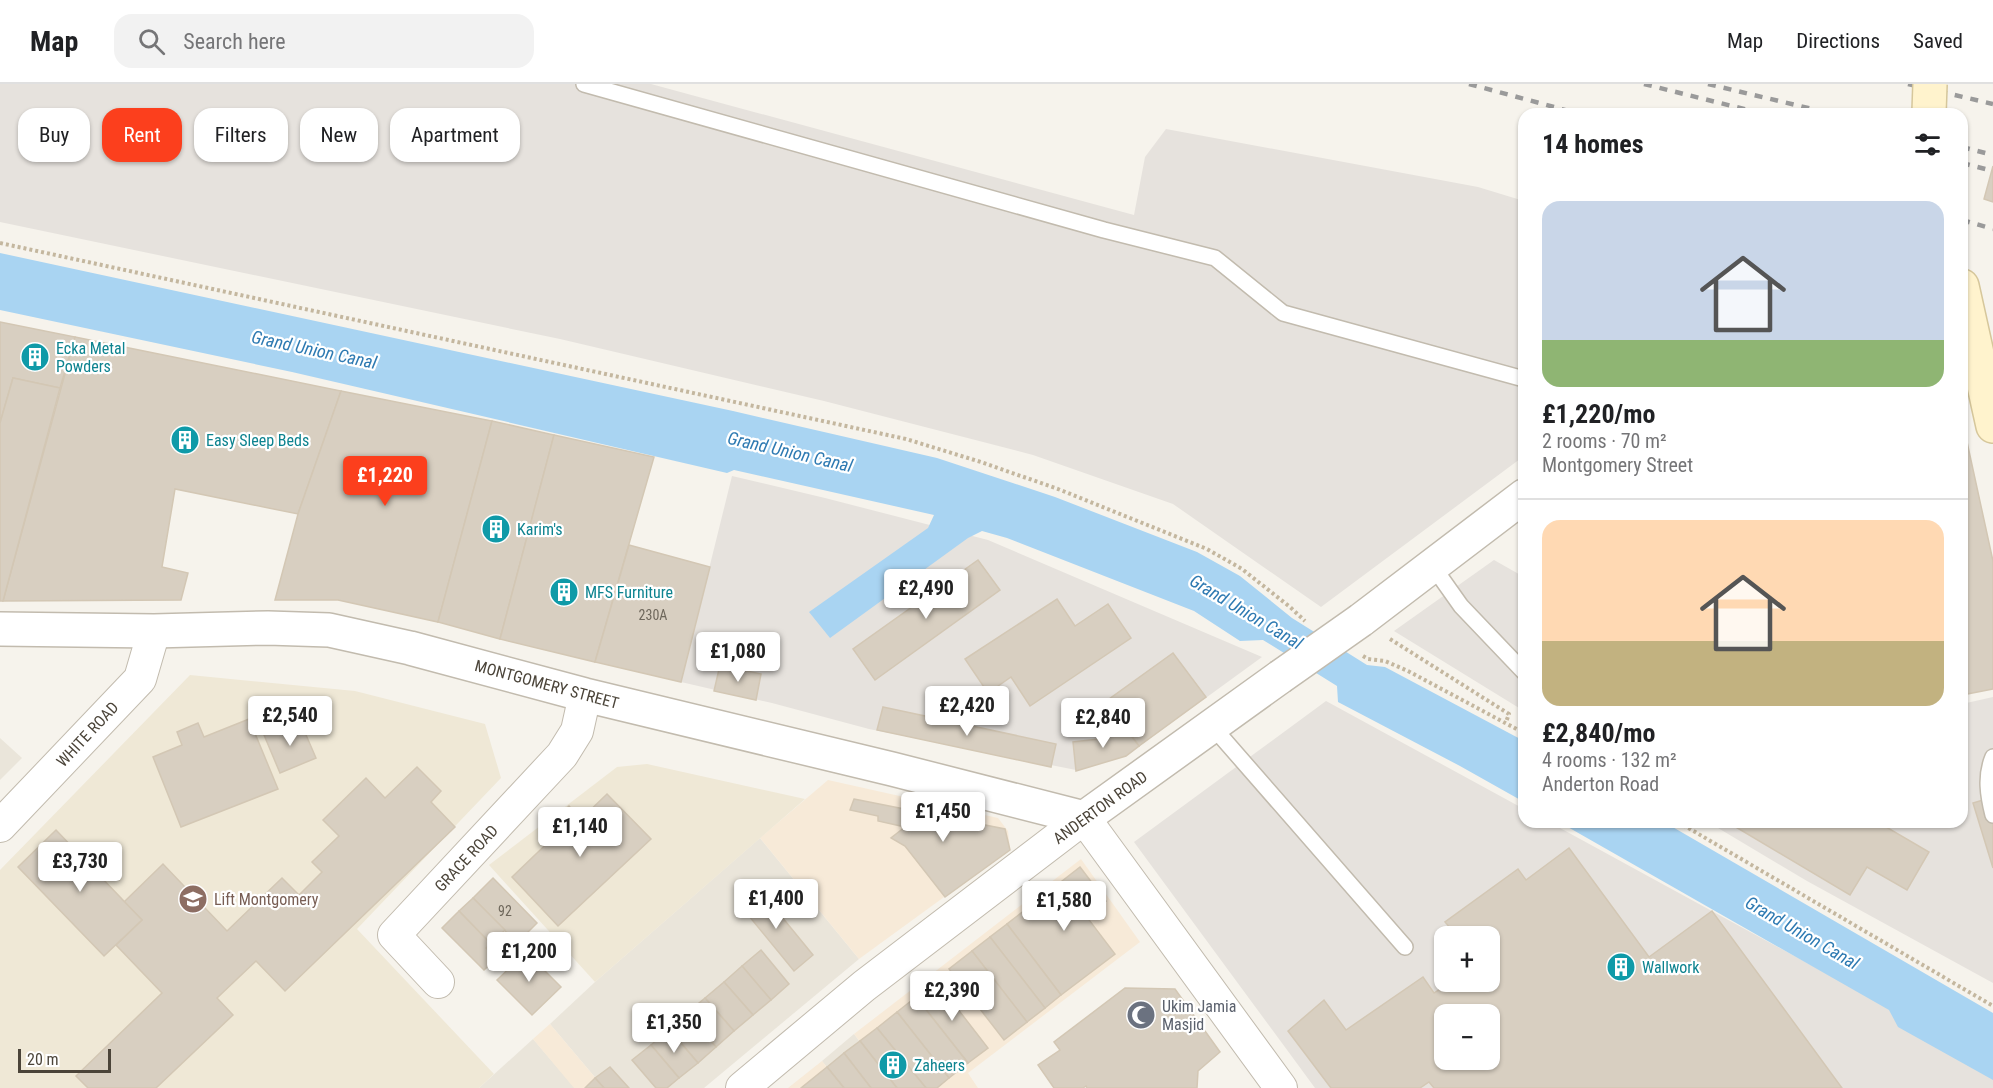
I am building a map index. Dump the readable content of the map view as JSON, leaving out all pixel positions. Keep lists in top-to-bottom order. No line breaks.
{"streets":{"street":["MONTGOMERY STREET","WHITE ROAD","ANDERTON ROAD","GRACE ROAD"]},"crossings":[["MONTGOMERY STREET","WHITE ROAD"],["MONTGOMERY STREET","ANDERTON ROAD"],["MONTGOMERY STREET","GRACE ROAD"]],"water":["Grand Union Canal"],"places":{"building":["Ecka Metal Powders","Easy Sleep Beds","Karim's","MFS Furniture","Wallwork","Zaheers"],"school or university":["Lift Montgomery"],"mosque":["Ukim Jamia Masjid"]},"house_numbers":["230A","92"],"scale_bar":"20 m","page":{"header":"Map","search":"Search here","nav":["Map","Directions","Saved"],"chip":["Buy","Rent","Filters","New","Apartment"],"heading":"14 homes","list":[{"name":"£1,220/mo","note":"2 rooms · 70 m² · Montgomery Street"},{"name":"£2,840/mo","note":"4 rooms · 132 m² · Anderton Road"}],"price":["£1,220","£2,490","£1,080","£2,420","£2,540","£2,840","£1,450","£1,140","£3,730","£1,400","£1,580","£1,200","£2,390","£1,350"],"map_buttons":["+","−"],"scale":"20 m"}}
